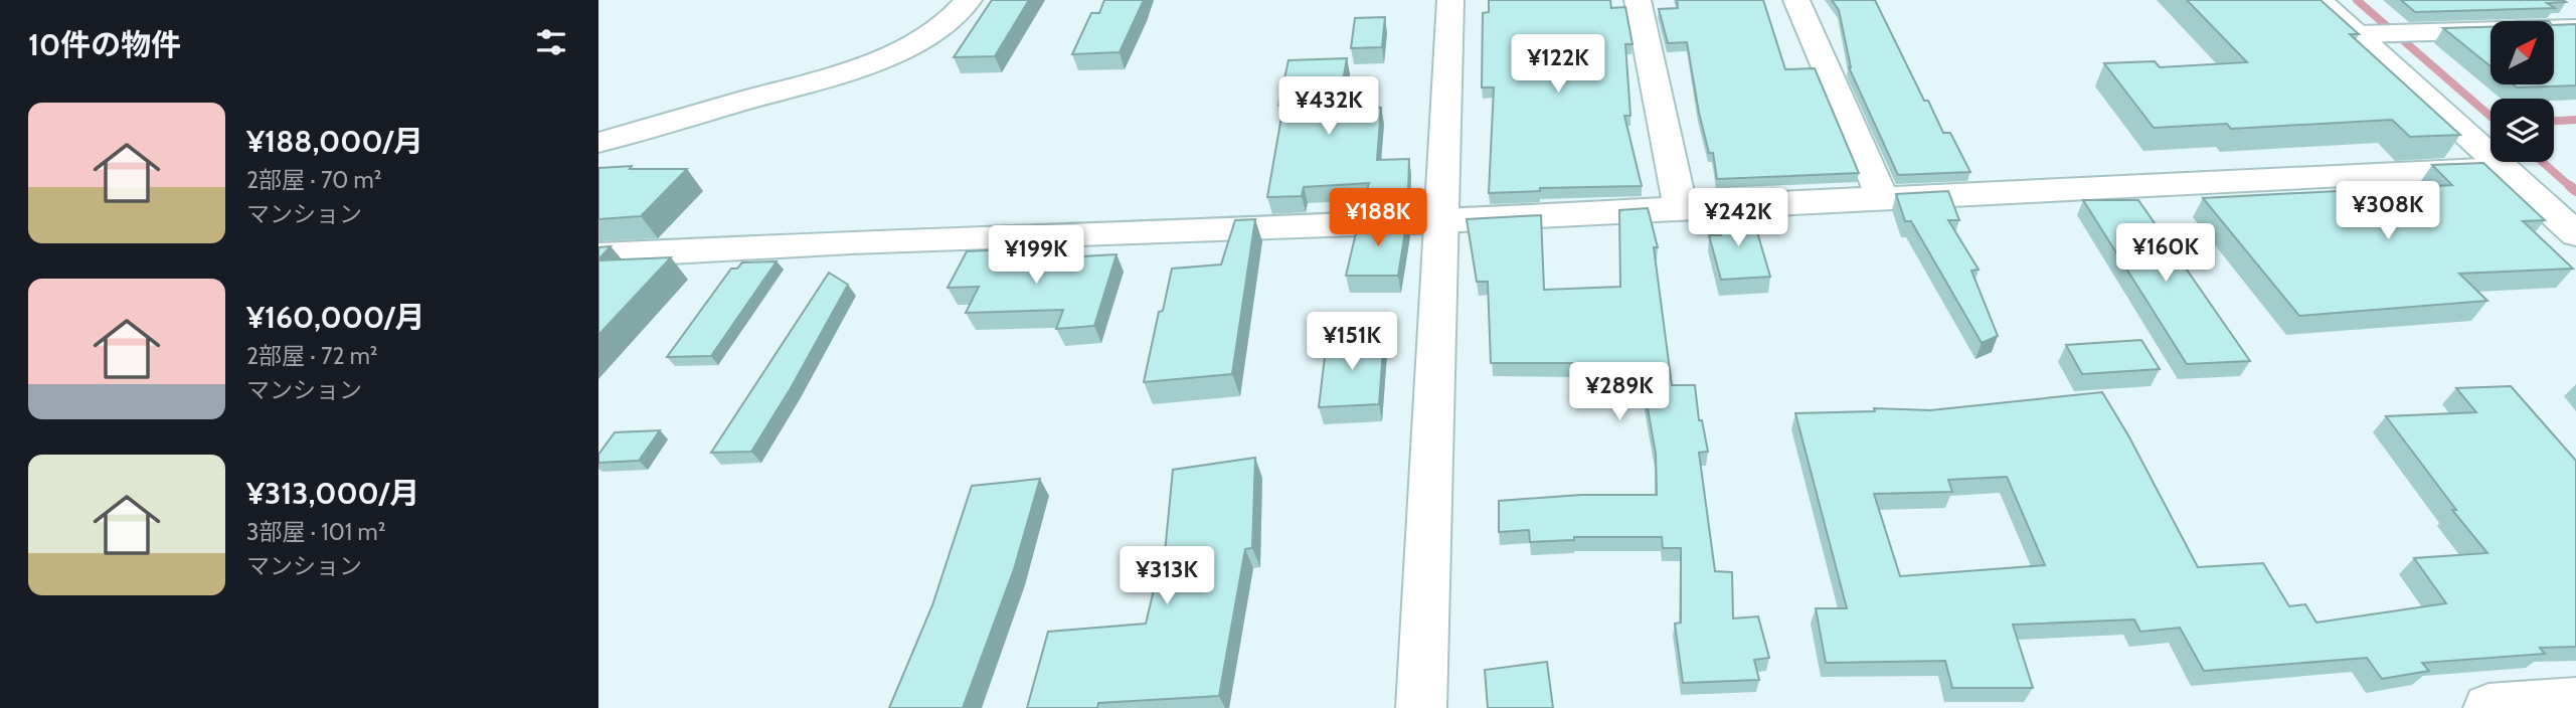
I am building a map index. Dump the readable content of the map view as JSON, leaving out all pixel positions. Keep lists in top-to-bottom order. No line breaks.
{"north":"top right","page":{"heading":"10件の物件","price":["¥122K","¥432K","¥308K","¥188K","¥242K","¥160K","¥199K","¥151K","¥289K","¥313K"],"list":[{"name":"¥188,000/月","note":"2部屋 · 70 m² · マンション"},{"name":"¥160,000/月","note":"2部屋 · 72 m² · マンション"},{"name":"¥313,000/月","note":"3部屋 · 101 m² · マンション"}]}}
